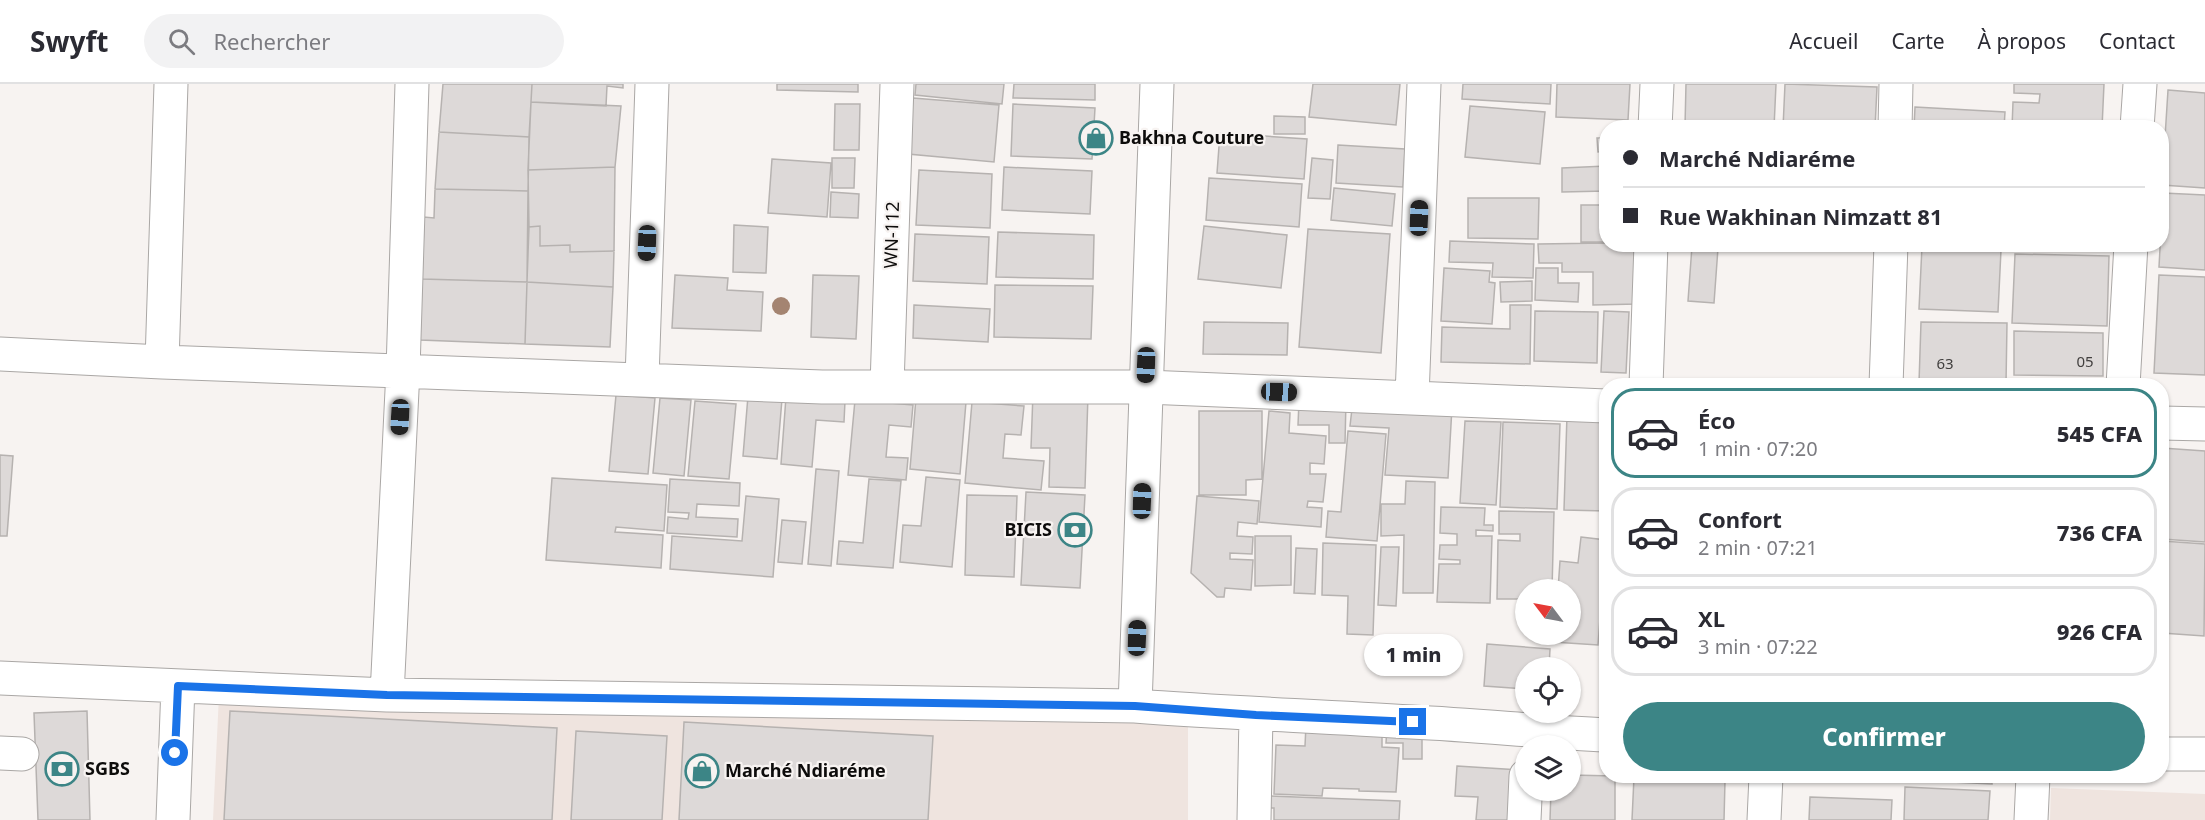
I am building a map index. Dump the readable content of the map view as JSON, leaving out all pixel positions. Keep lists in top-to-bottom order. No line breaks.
{"streets":{"street":["WN-112"]},"places":{"shop":["Bakhna Couture","Marché Ndiaréme"],"bank":["BICIS","SGBS"]},"house_numbers":["05","63"],"north":"top left","page":{"header":"Swyft","search":"Rechercher","nav":["Accueil","Carte","À propos","Contact"],"banner":["Marché Ndiaréme","Rue Wakhinan Nimzatt 81"],"list":[{"name":"Éco","note":"1 min · 07:20","value":"545 CFA"},{"name":"Confort","note":"2 min · 07:21","value":"736 CFA"},{"name":"XL","note":"3 min · 07:22","value":"926 CFA"}],"bubble":"1 min","buttons":"Confirmer"}}
